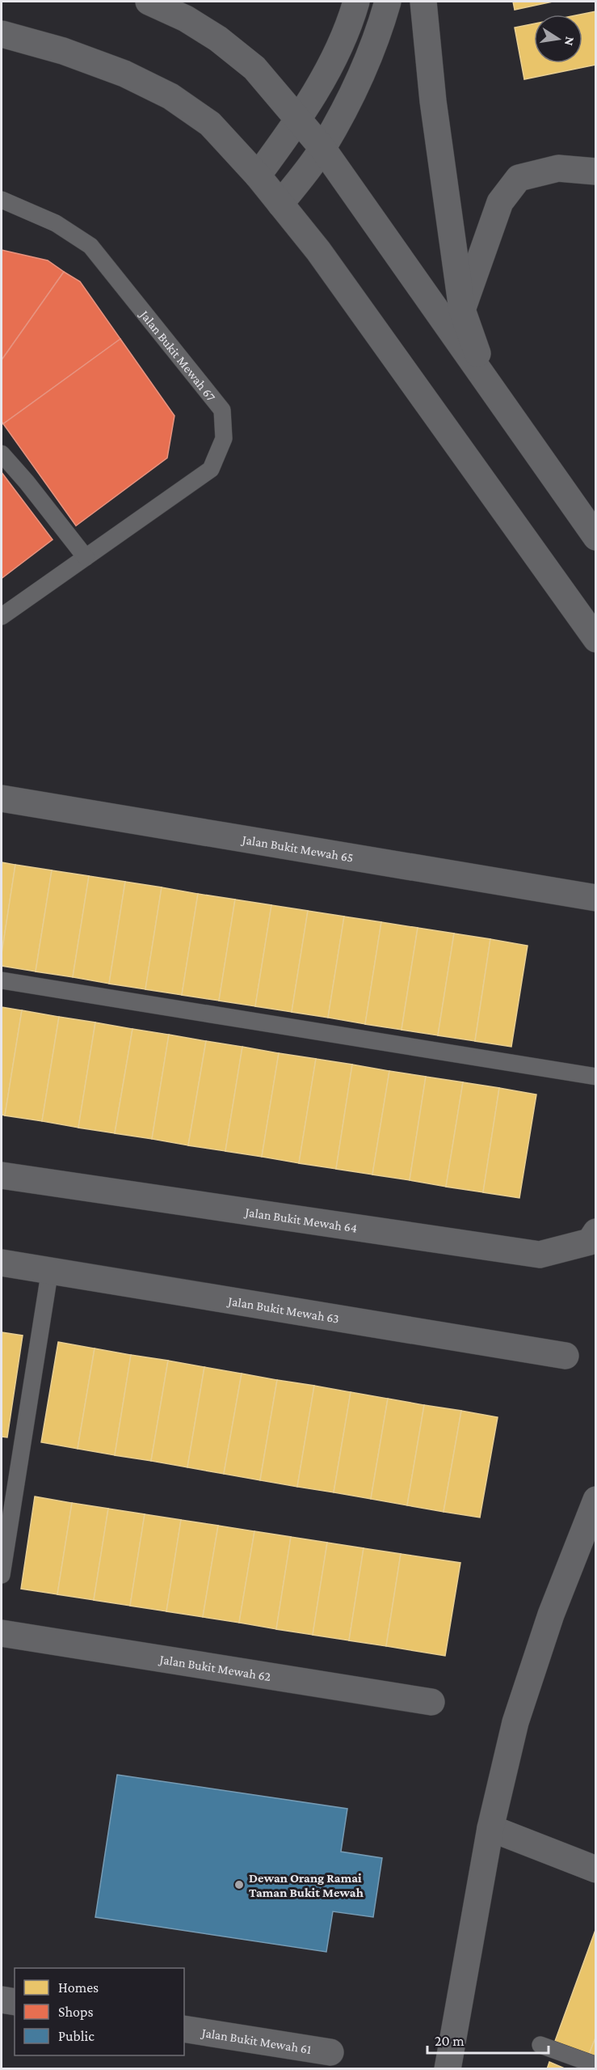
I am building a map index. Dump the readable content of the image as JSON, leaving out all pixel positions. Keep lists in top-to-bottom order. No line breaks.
{"streets":{"street":["Jalan Bukit Mewah 65","Jalan Bukit Mewah 64","Jalan Bukit Mewah 63","Jalan Bukit Mewah 62","Jalan Bukit Mewah 61"],"lane":["Jalan Bukit Mewah 67"]},"places":["Dewan Orang Ramai Taman Bukit Mewah"],"legend":["Homes","Shops","Public"],"scale_bar":"20 m","north":"right"}
